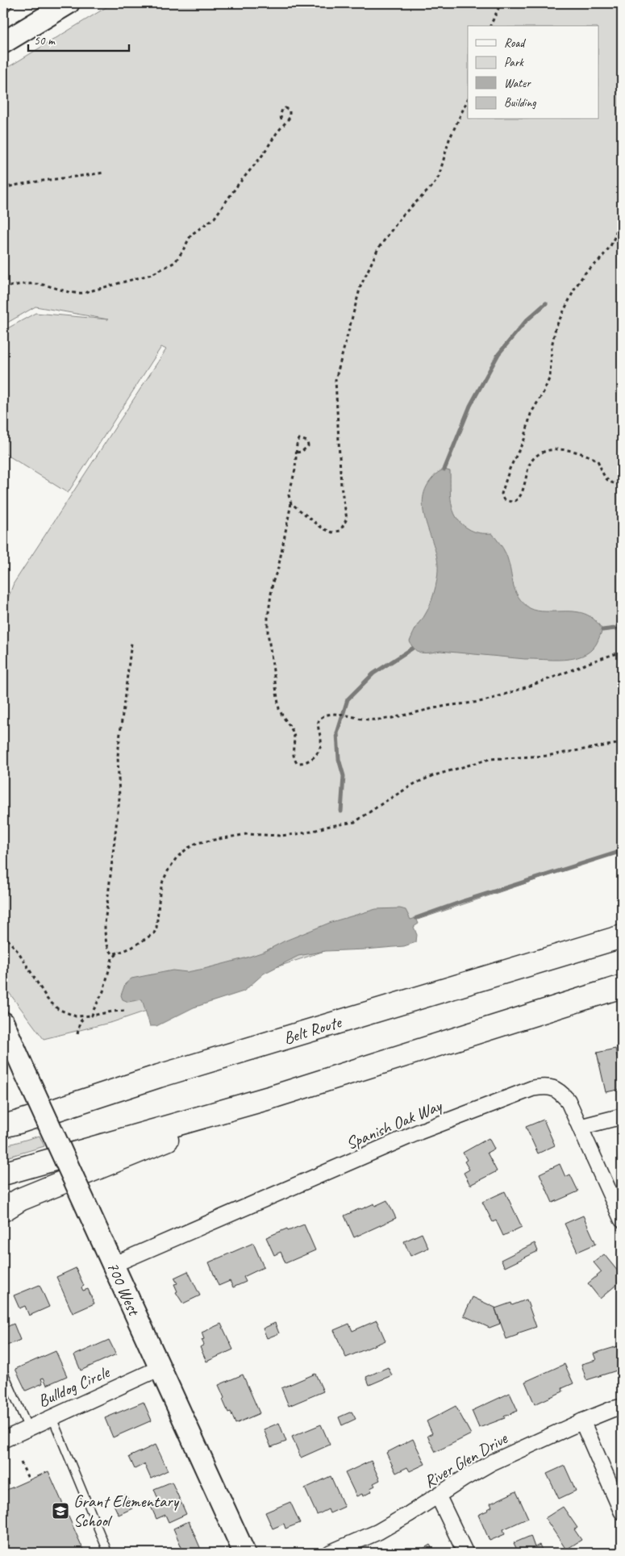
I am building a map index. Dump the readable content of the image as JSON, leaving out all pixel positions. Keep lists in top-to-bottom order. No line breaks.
{"streets":{"highway":["Belt Route"],"main road":["700 West"],"street":["Spanish Oak Way","Bulldog Circle","River Glen Drive"]},"crossings":[["Spanish Oak Way","700 West"],["700 West","Bulldog Circle"]],"places":{"school or university":["Grant Elementary School"]},"legend":["Road","Park","Water","Building"],"scale_bar":"50 m"}
